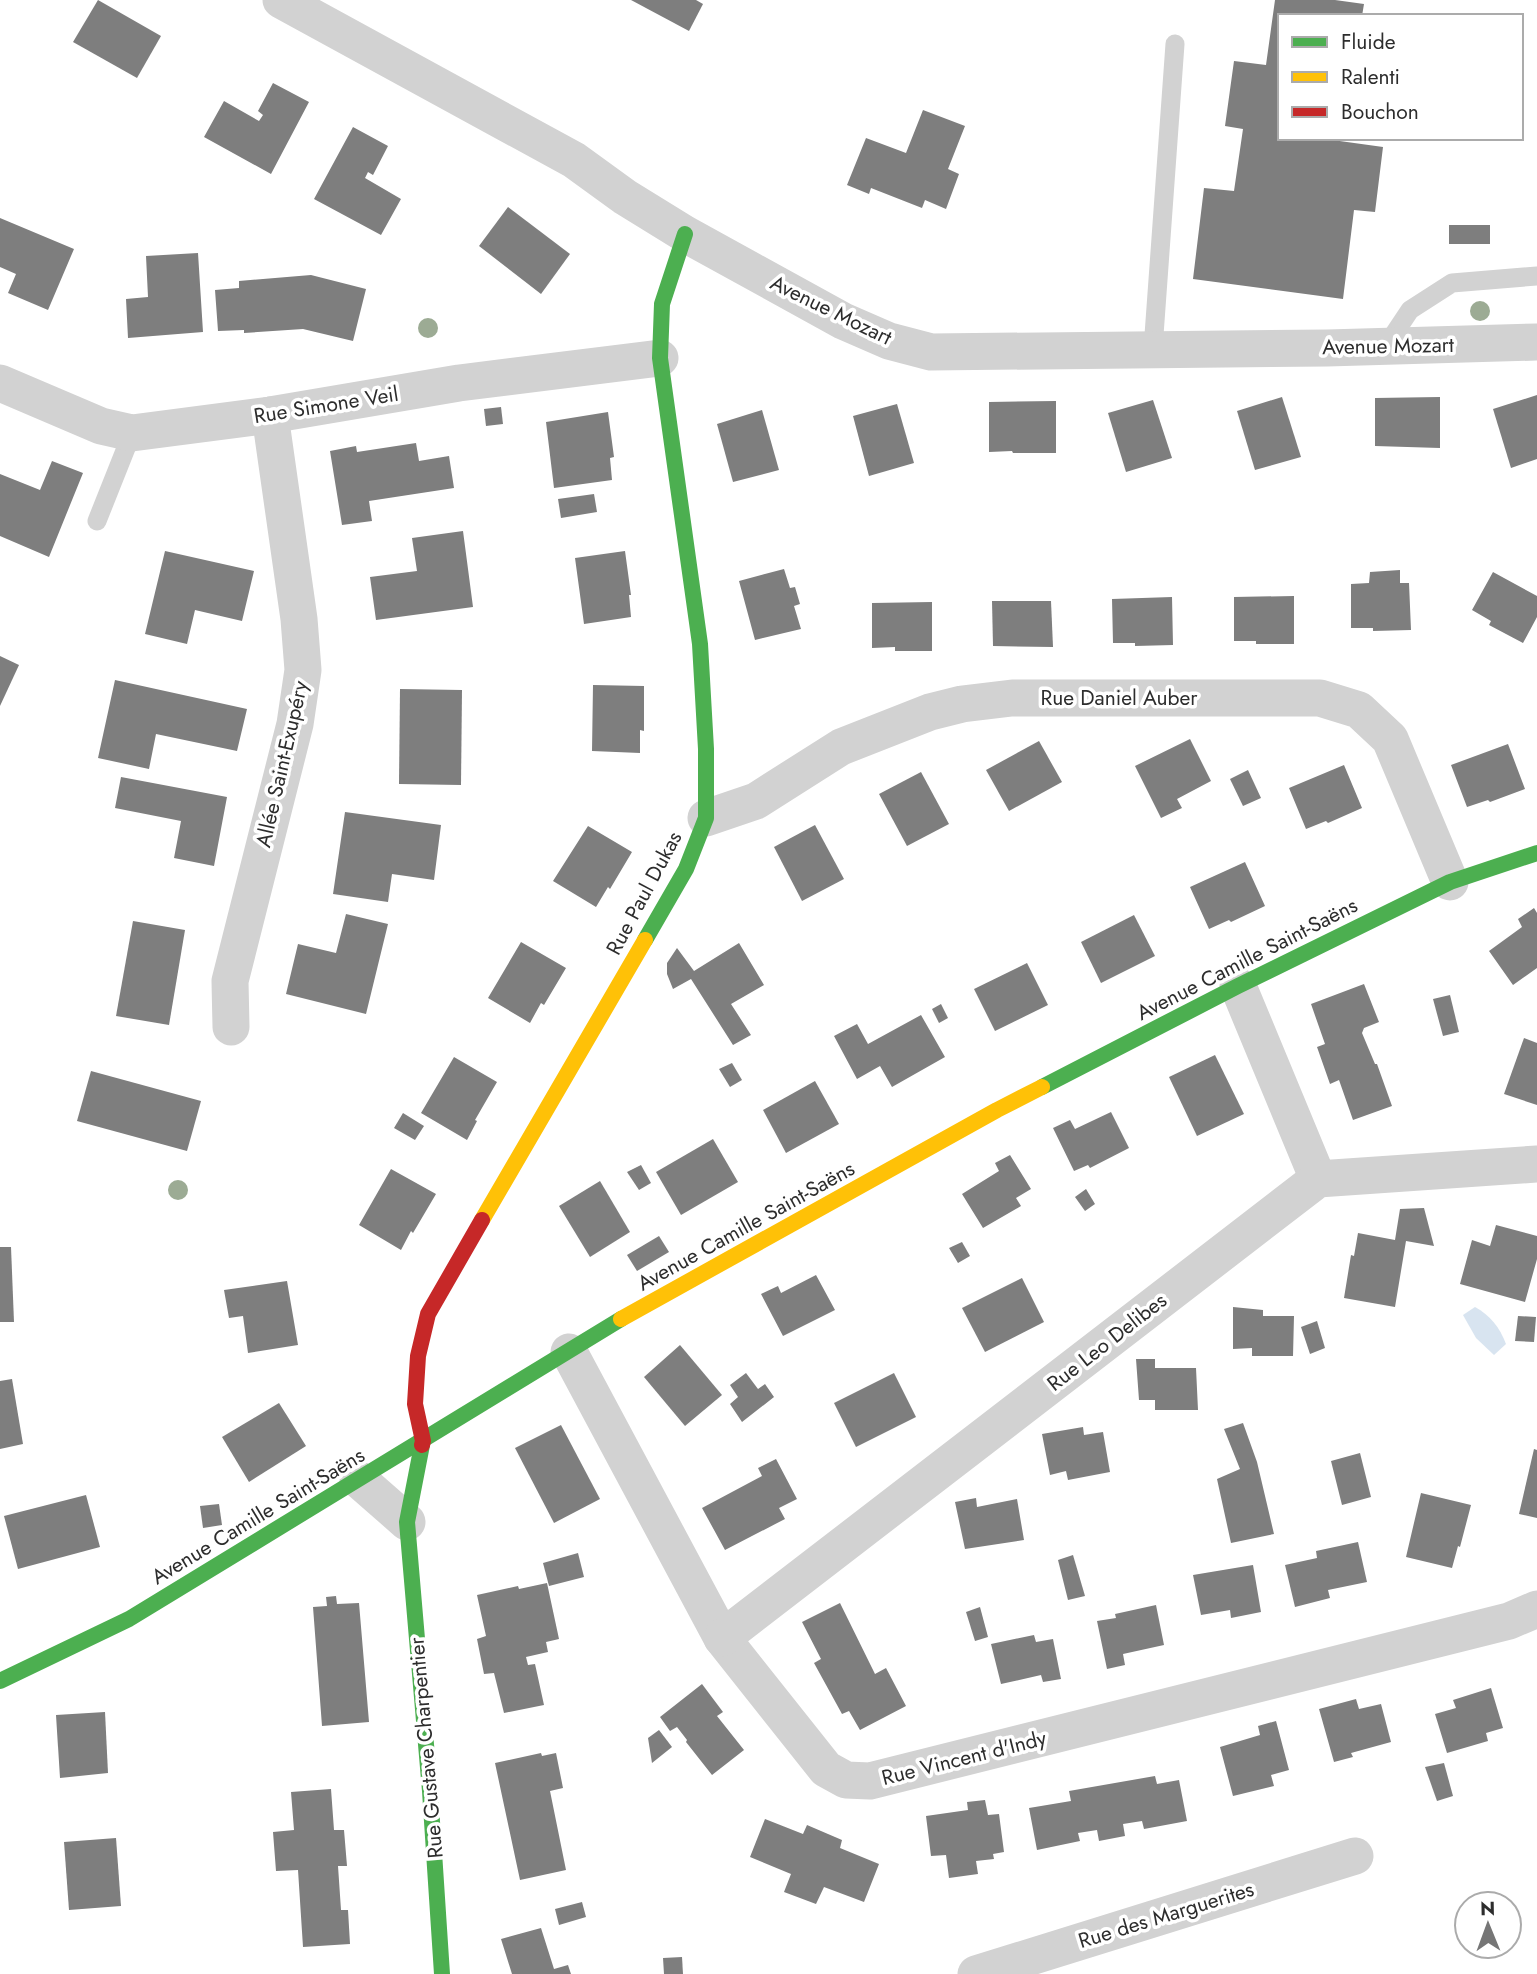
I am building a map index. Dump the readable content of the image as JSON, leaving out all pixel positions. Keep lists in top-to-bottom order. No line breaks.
{"streets":{"street":["Avenue Mozart","Rue Simone Veil","Rue Daniel Auber","Allée Saint-Exupéry","Rue Paul Dukas","Avenue Camille Saint-Saëns","Rue Leo Delibes","Rue Gustave Charpentier","Rue Vincent d'Indy","Rue des Marguerites"]},"crossings":[["Avenue Mozart","Rue Paul Dukas"],["Rue Simone Veil","Allée Saint-Exupéry"],["Rue Simone Veil","Rue Paul Dukas"],["Rue Daniel Auber","Rue Paul Dukas"],["Rue Daniel Auber","Avenue Camille Saint-Saëns"],["Rue Paul Dukas","Avenue Camille Saint-Saëns"],["Rue Paul Dukas","Rue Gustave Charpentier"],["Avenue Camille Saint-Saëns","Rue Gustave Charpentier"],["Avenue Camille Saint-Saëns","Rue Vincent d'Indy"],["Rue Leo Delibes","Rue Vincent d'Indy"]],"legend":["Fluide","Ralenti","Bouchon"],"north":"top"}
